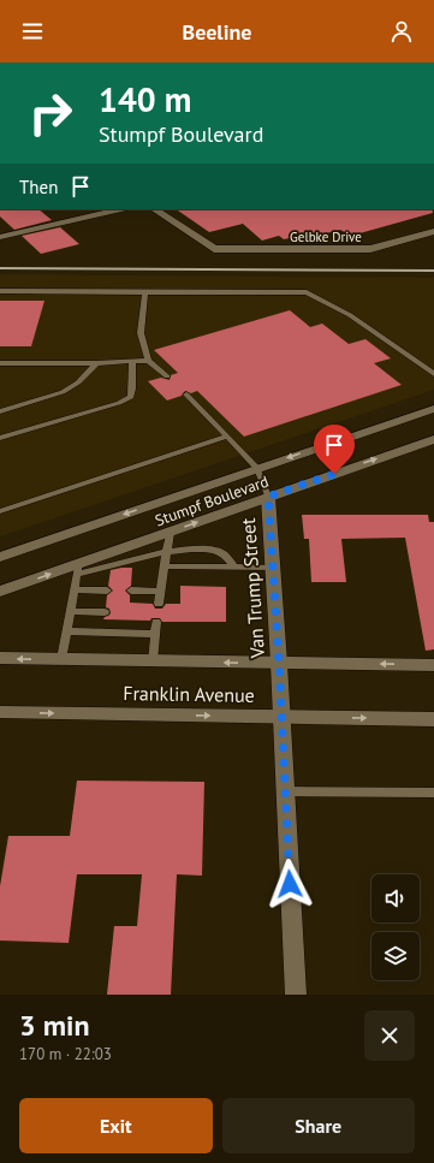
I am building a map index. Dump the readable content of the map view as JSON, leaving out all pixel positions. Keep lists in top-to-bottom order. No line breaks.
{"streets":{"main road":["Gelbke Drive","Stumpf Boulevard","Van Trump Street","Franklin Avenue"]},"crossings":[["Stumpf Boulevard","Van Trump Street"],["Van Trump Street","Franklin Avenue"]],"page":{"header":"Beeline","turn":["140 m","Stumpf Boulevard"],"then":"Then","heading":["3 min","170 m · 22:03"],"buttons":["Exit","Share"]}}
